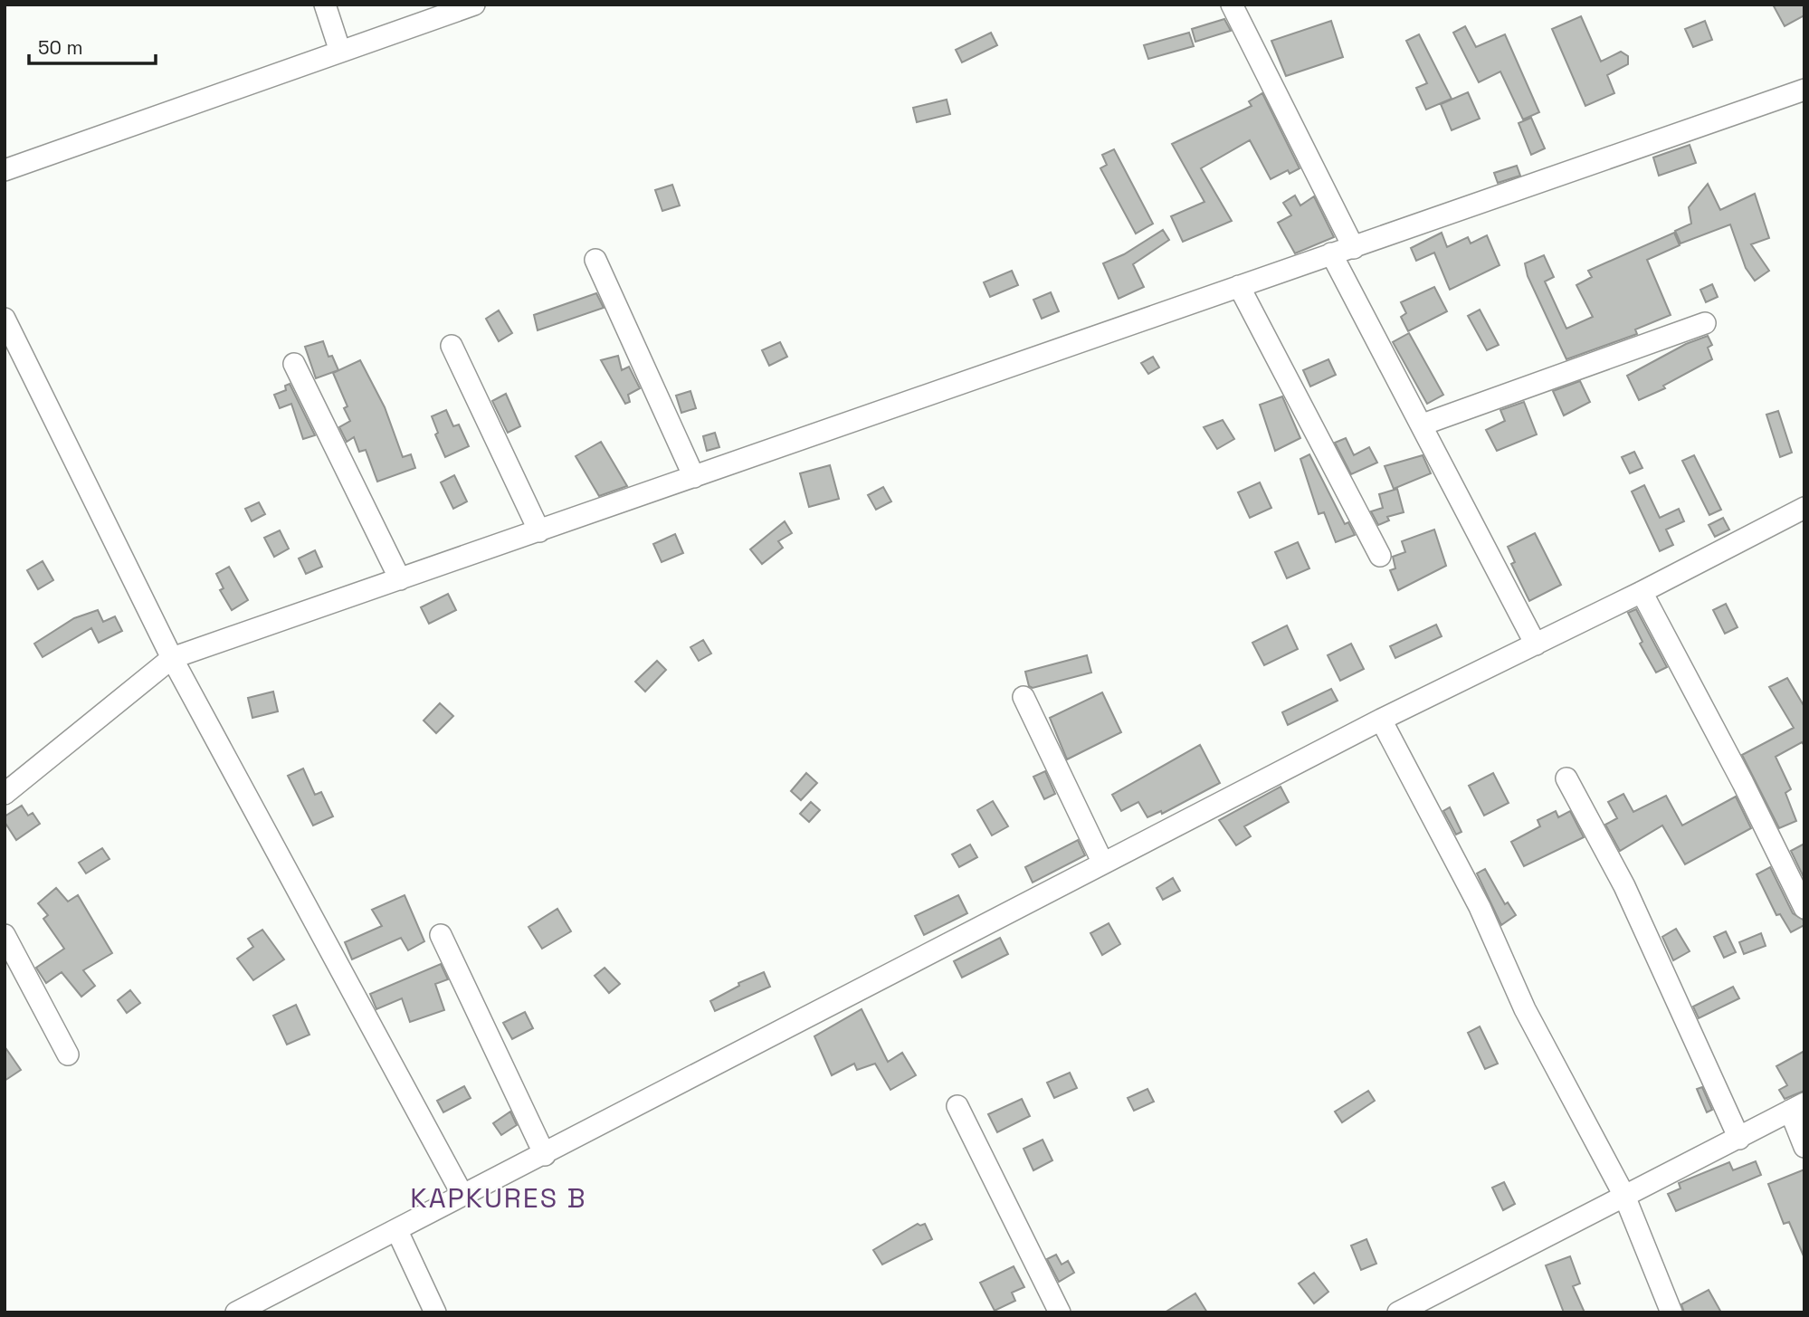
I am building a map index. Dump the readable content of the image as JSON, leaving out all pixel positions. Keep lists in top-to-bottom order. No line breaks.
{"districts":["KAPKURES B"],"scale_bar":"50 m"}
